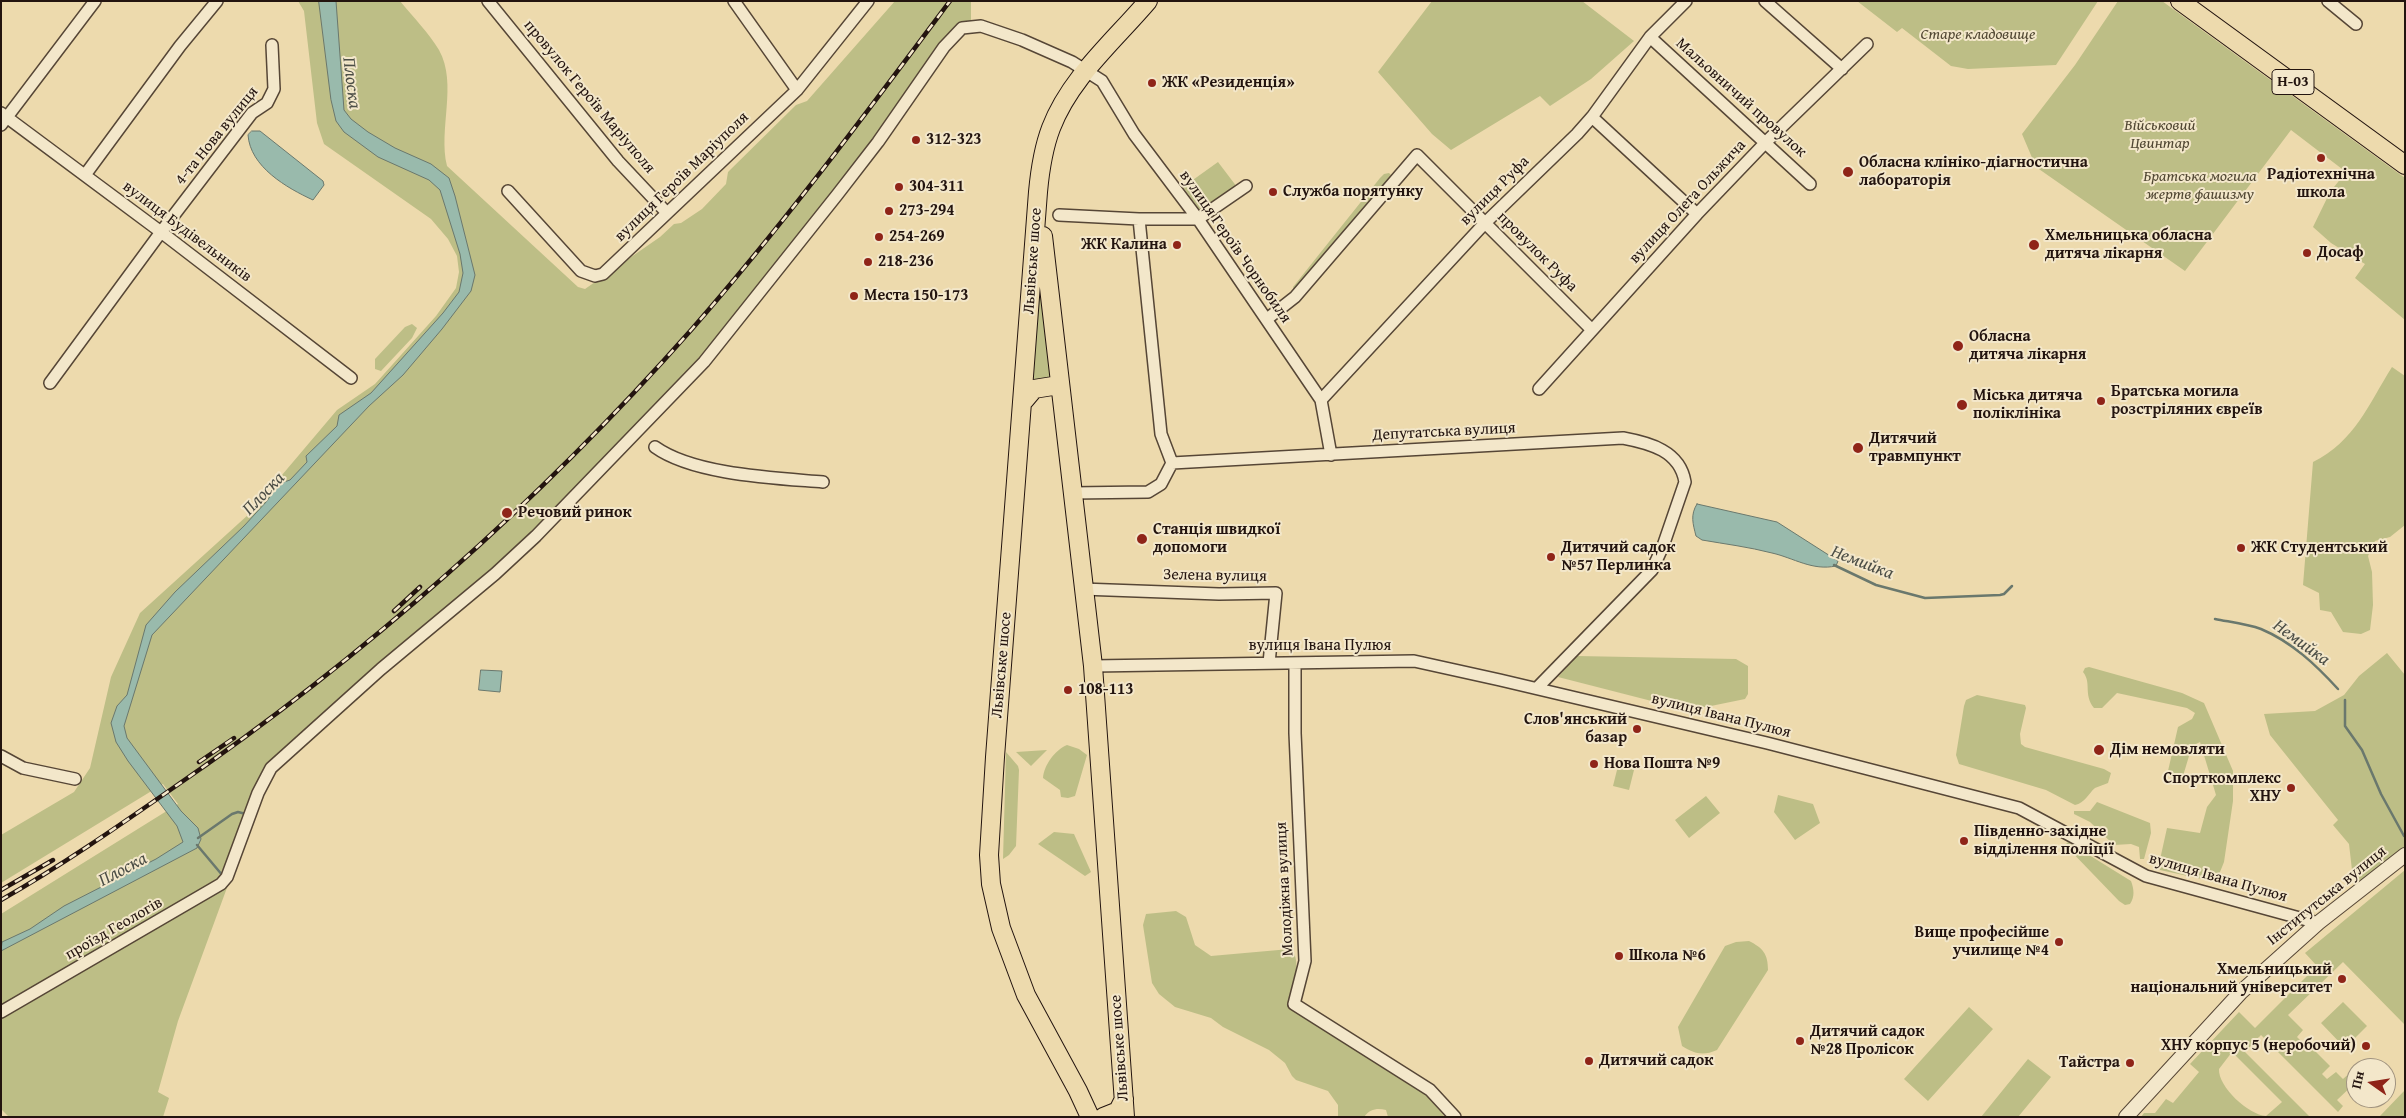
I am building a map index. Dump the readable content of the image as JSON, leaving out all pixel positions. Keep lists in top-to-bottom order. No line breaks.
{"streets":{"main road":["Н-03","Львівське шосе"],"street":["провулок Героїв Маріуполя","Мальовничий провулок","4-та Нова вулиця","вулиця Героїв Маріуполя","вулиця Руфа","вулиця Олега Ольжича","вулиця Будівельників","вулиця Героїв Чорнобиля","провулок Руфа","Депутатська вулиця","Зелена вулиця","вулиця Івана Пулюя","Молодіжна вулиця","Інститутська вулиця","проїзд Геологів"]},"crossings":[["провулок Героїв Маріуполя","вулиця Героїв Маріуполя"],["Мальовничий провулок","вулиця Руфа"],["Мальовничий провулок","вулиця Олега Ольжича"],["4-та Нова вулиця","вулиця Будівельників"],["вулиця Руфа","вулиця Героїв Чорнобиля"],["вулиця Руфа","провулок Руфа"],["вулиця Олега Ольжича","провулок Руфа"],["вулиця Героїв Чорнобиля","провулок Руфа"],["вулиця Героїв Чорнобиля","Депутатська вулиця"],["вулиця Героїв Чорнобиля","проїзд Геологів"],["Львівське шосе","Зелена вулиця"],["Львівське шосе","вулиця Івана Пулюя"],["Депутатська вулиця","вулиця Івана Пулюя"],["Зелена вулиця","вулиця Івана Пулюя"],["вулиця Івана Пулюя","Молодіжна вулиця"],["вулиця Івана Пулюя","Інститутська вулиця"]],"water":["Плоска","Немийка"],"parks":["Старе кладовище","Військовий Цвинтар","Братська могила жертв фашизму"],"places":["ЖК «Резиденція»","312-323","Радіотехнічна школа","Обласна клініко-діагностична лабораторія","304-311","Служба порятунку","273-294","254-269","ЖК Калина","Хмельницька обласна дитяча лікарня","Досаф","218-236","Места 150-173","Обласна дитяча лікарня","Братська могила розстріляних євреїв","Міська дитяча поліклініка","Дитячий травмпункт","Речовий ринок","Станція швидкої допомоги","ЖК Студентський","Дитячий садок №57 Перлинка","108-113","Слов'янський базар","Дім немовляти","Нова Пошта №9","Спорткомплекс ХНУ","Південно-західне відділення поліції","Вище професійше училище №4","Школа №6","Хмельницький національний університет","Дитячий садок №28 Пролісок","ХНУ корпус 5 (неробочий)","Дитячий садок","Тайстра"],"north":"left"}
